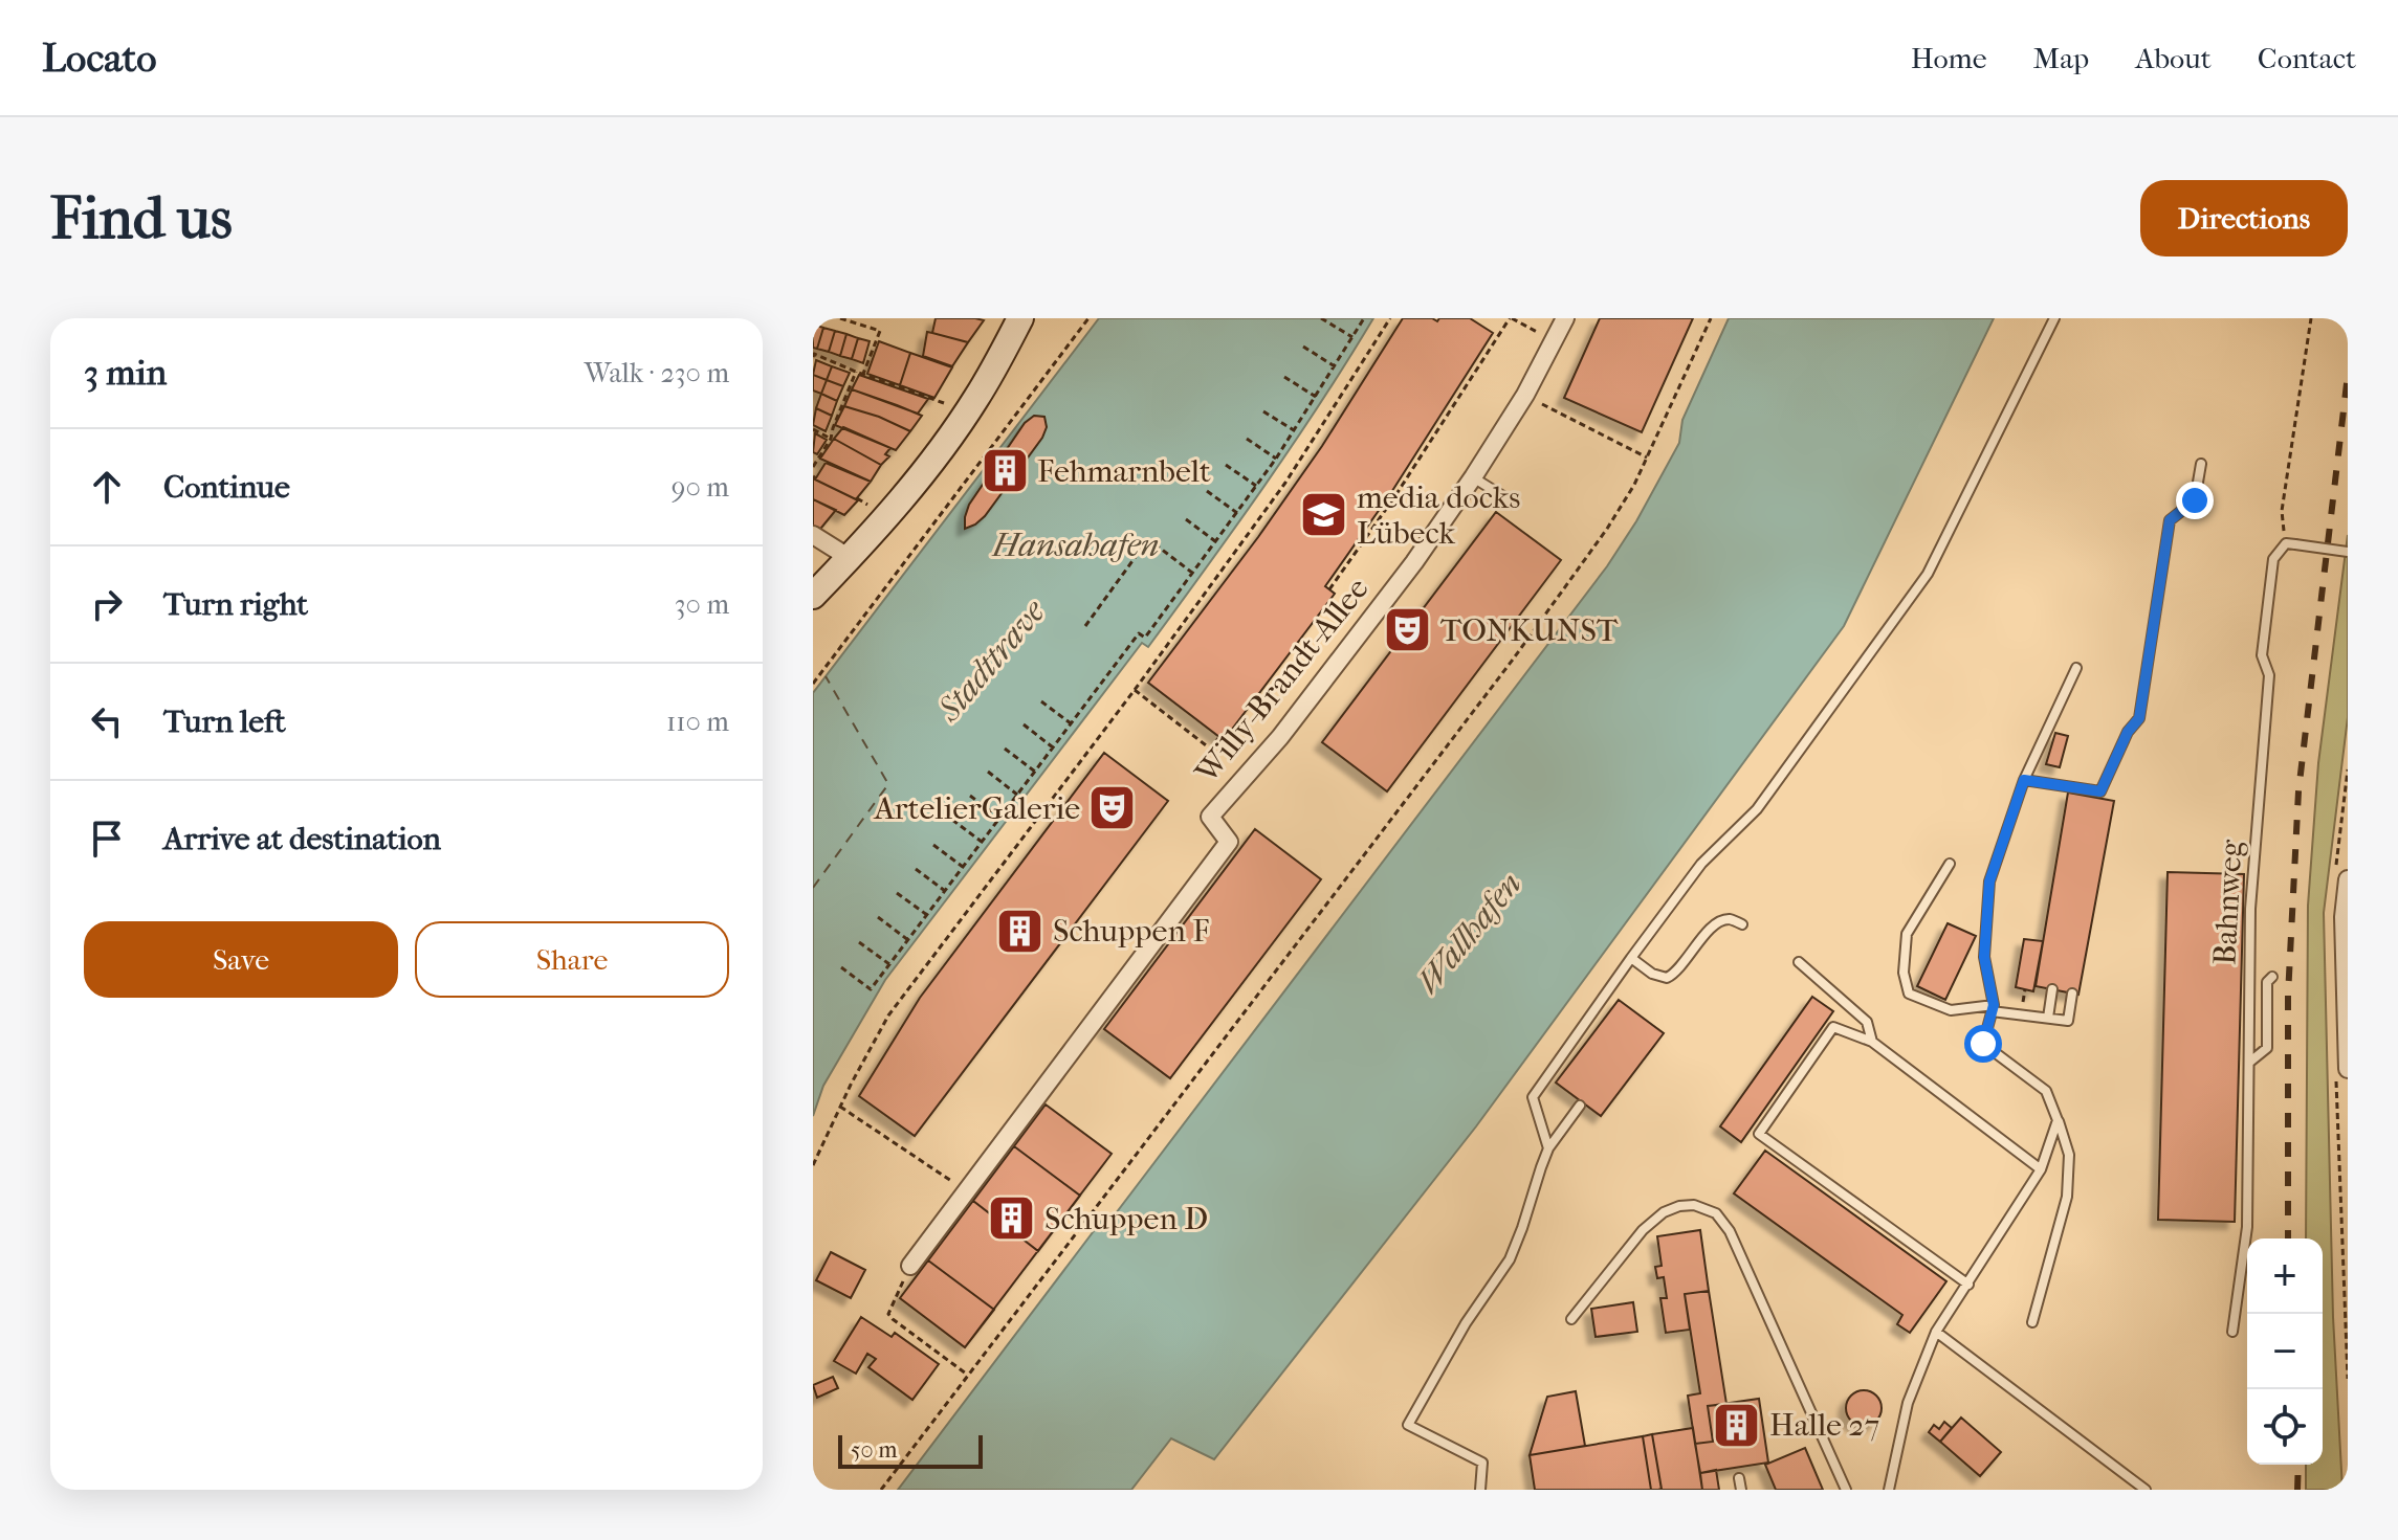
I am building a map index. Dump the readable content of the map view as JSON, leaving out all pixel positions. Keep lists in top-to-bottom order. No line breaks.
{"streets":{"street":["Willy-Brandt-Allee"],"lane":["Bahnweg"]},"water":["Hansahafen","Stadttrave","Wallhafen"],"places":{"building":["Fehmarnbelt","Schuppen F","Schuppen D","Halle 27"],"school or university":["media docks Lübeck"],"theatre":["TONKUNST","ArtelierGalerie"]},"scale_bar":"50 m","page":{"header":"Locato","nav":["Home","Map","About","Contact"],"buttons":["Directions",["Save","Share"]],"title":"Find us","heading":["3 min","Walk · 230 m"],"list":[["Continue","90 m"],["Turn right","30 m"],["Turn left","110 m"],"Arrive at destination"],"map_buttons":["+","−"],"scale":"50 m"}}
